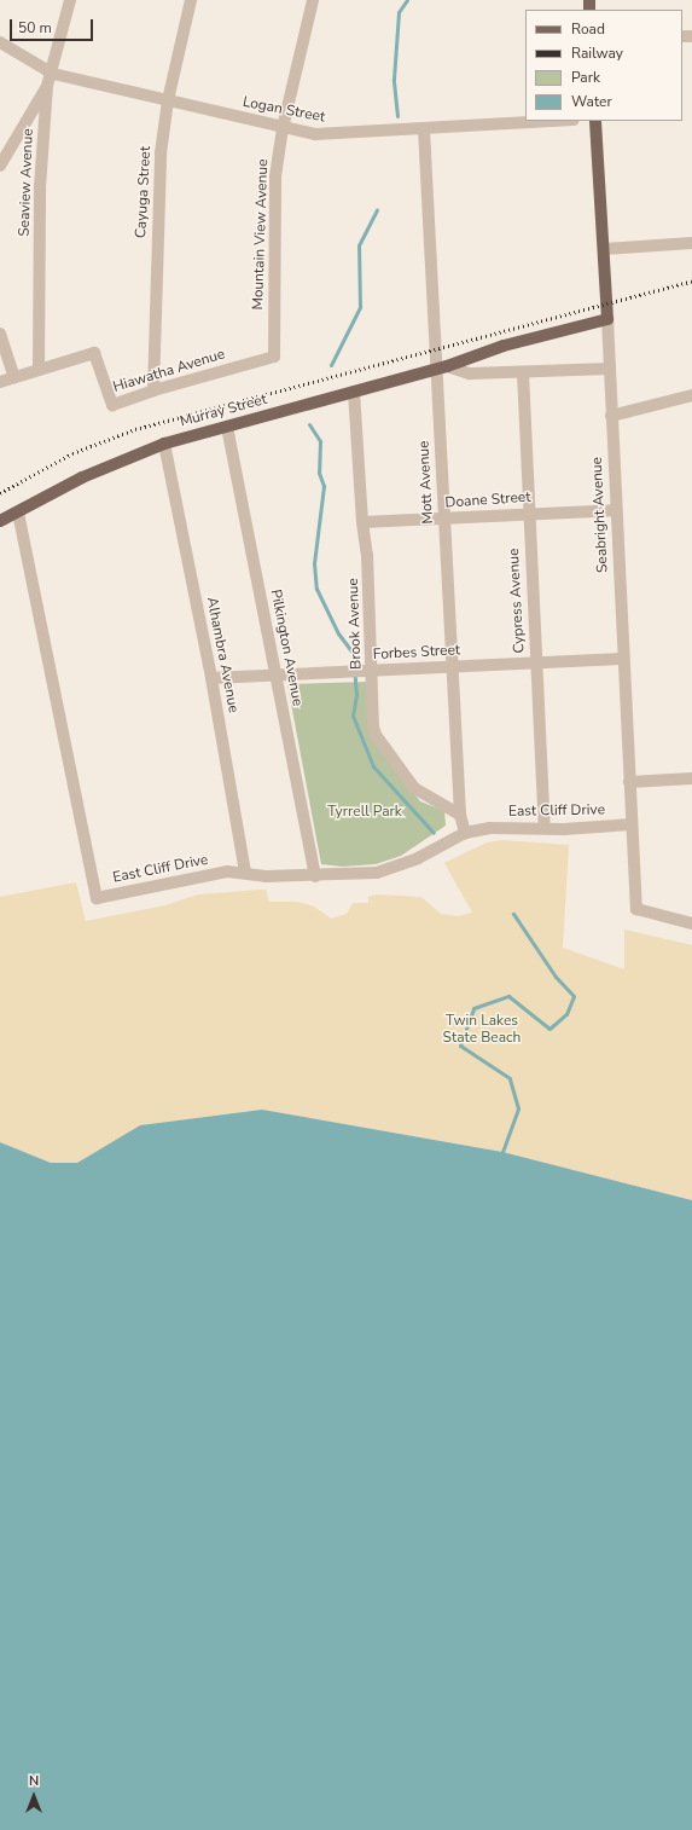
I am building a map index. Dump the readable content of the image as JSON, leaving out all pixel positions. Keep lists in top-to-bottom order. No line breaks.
{"streets":{"main road":["Murray Street","Seabright Avenue"],"street":["Logan Street","Seaview Avenue","Cayuga Street","Mountain View Avenue","Hiawatha Avenue","Mott Avenue","Doane Street","Cypress Avenue","Brook Avenue","Pilkington Avenue","Forbes Street","Alhambra Avenue","East Cliff Drive"]},"crossings":[["Logan Street","Seaview Avenue"],["Logan Street","Cayuga Street"],["Logan Street","Mountain View Avenue"],["Logan Street","Mott Avenue"],["Seaview Avenue","Hiawatha Avenue"],["Cayuga Street","Hiawatha Avenue"],["Mountain View Avenue","Hiawatha Avenue"],["Murray Street","Mott Avenue"],["Murray Street","Seabright Avenue"],["Murray Street","Cypress Avenue"],["Murray Street","Brook Avenue"],["Murray Street","Pilkington Avenue"],["Murray Street","Alhambra Avenue"],["Murray Street","East Cliff Drive"],["Mott Avenue","Doane Street"],["Mott Avenue","Brook Avenue"],["Mott Avenue","Forbes Street"],["Mott Avenue","East Cliff Drive"],["Doane Street","Seabright Avenue"],["Doane Street","Cypress Avenue"],["Doane Street","Brook Avenue"],["Seabright Avenue","Forbes Street"],["Seabright Avenue","East Cliff Drive"],["Cypress Avenue","Forbes Street"],["Cypress Avenue","East Cliff Drive"],["Brook Avenue","Forbes Street"],["Pilkington Avenue","Forbes Street"],["Pilkington Avenue","East Cliff Drive"],["Forbes Street","Alhambra Avenue"],["Alhambra Avenue","East Cliff Drive"]],"parks":["Tyrrell Park","Twin Lakes State Beach"],"legend":["Road","Railway","Park","Water"],"scale_bar":"50 m","north":"top"}
